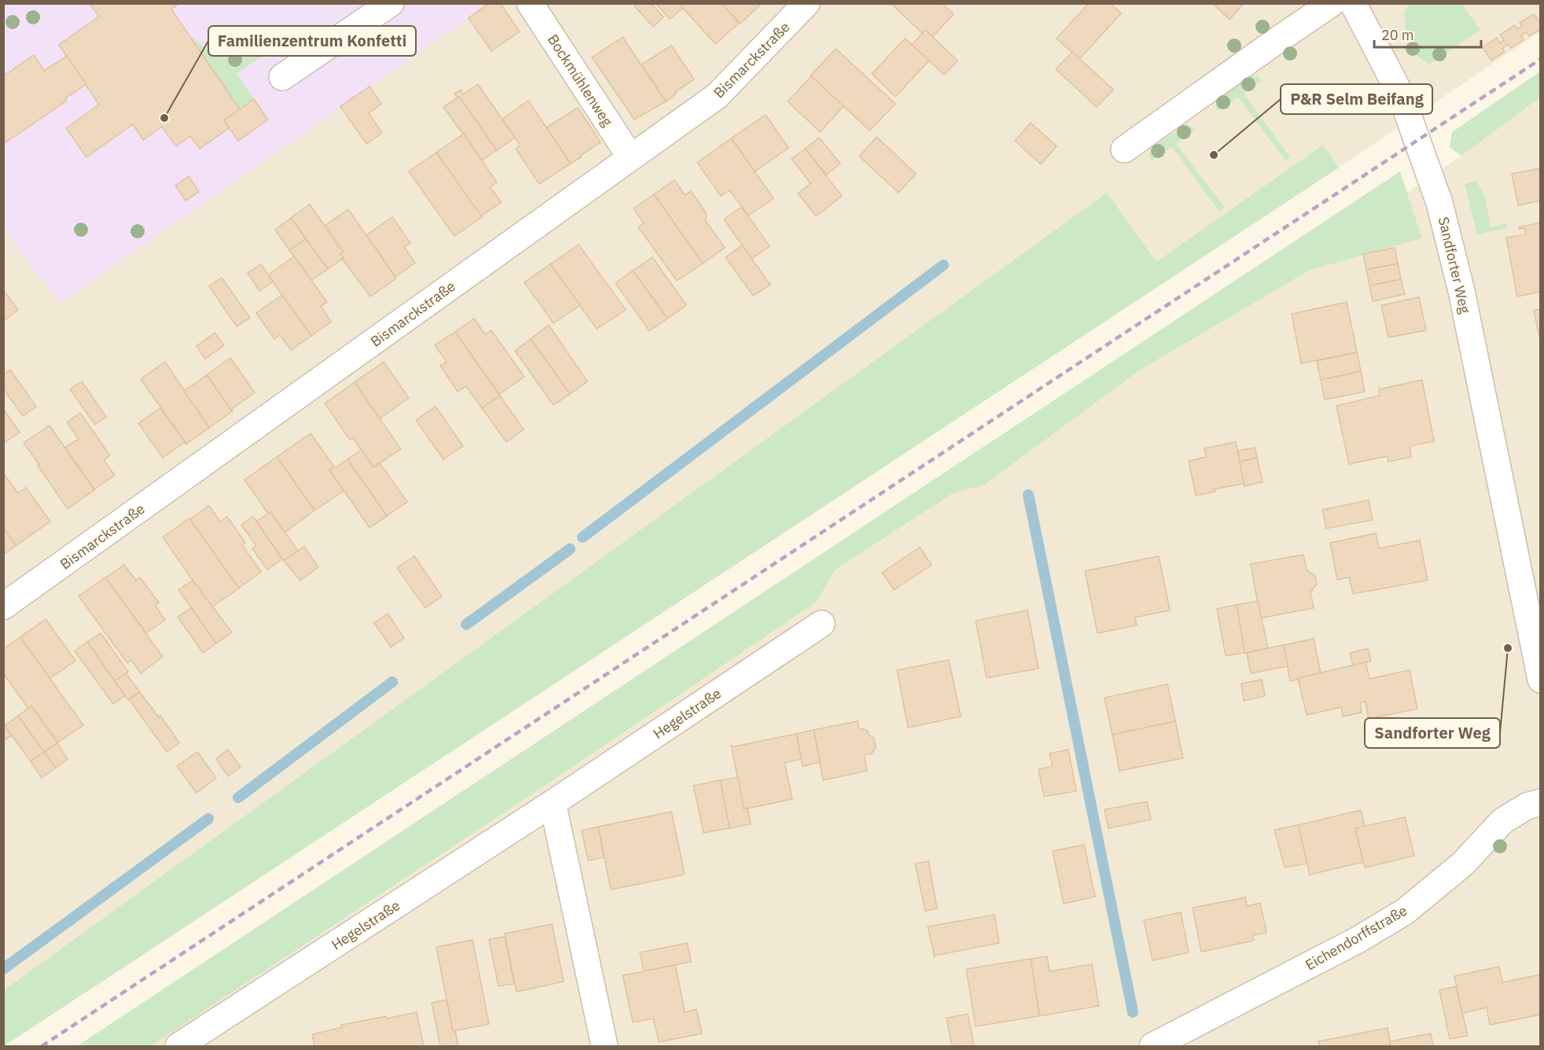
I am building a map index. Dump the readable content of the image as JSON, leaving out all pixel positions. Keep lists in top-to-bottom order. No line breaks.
{"streets":{"street":["Bismarckstraße","Bockmühlenweg","Sandforter Weg","Hegelstraße","Eichendorffstraße"]},"crossings":[["Bismarckstraße","Bockmühlenweg"]],"places":["Familienzentrum Konfetti","P&R Selm Beifang","Sandforter Weg"],"scale_bar":"20 m"}
